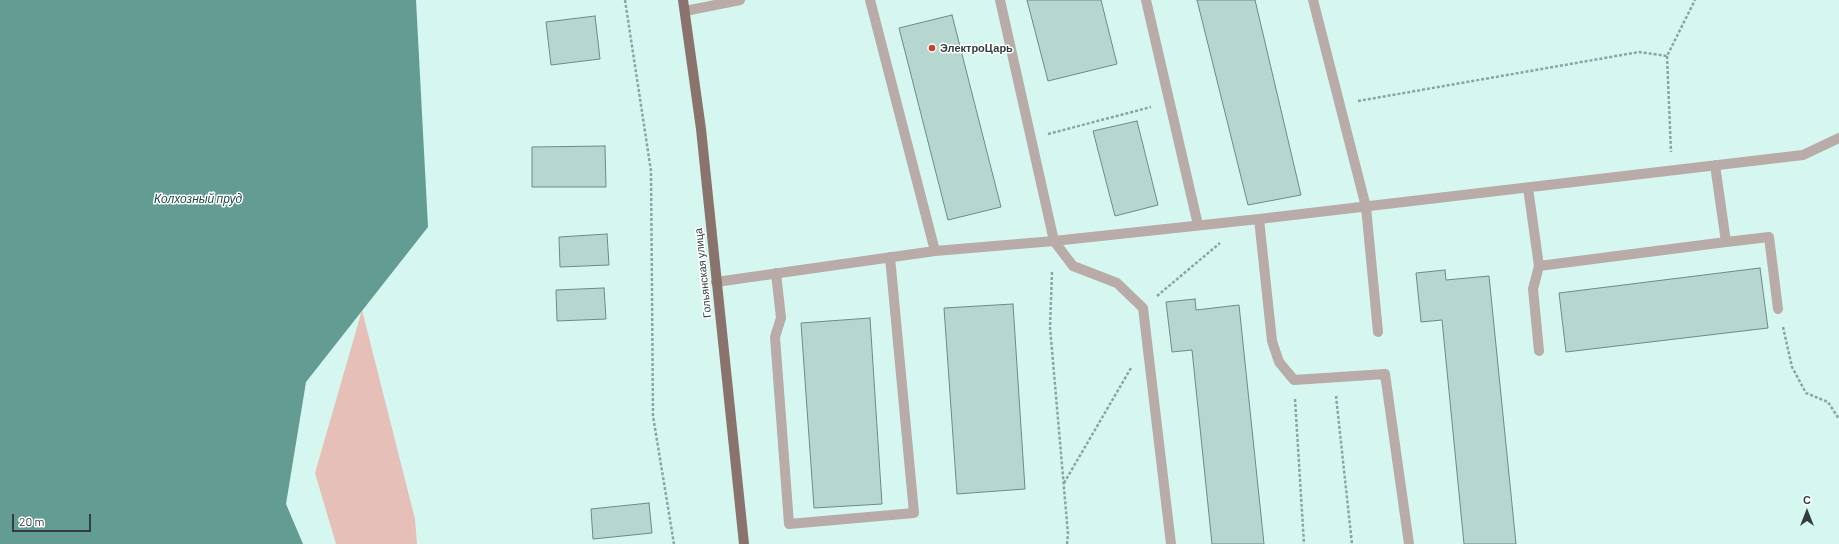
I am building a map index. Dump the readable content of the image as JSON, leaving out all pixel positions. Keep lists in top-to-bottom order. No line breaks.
{"streets":{"main road":["Гольянская улица"]},"water":["Колхозный пруд"],"places":["ЭлектроЦарь"],"scale_bar":"20 m","north":"top"}
